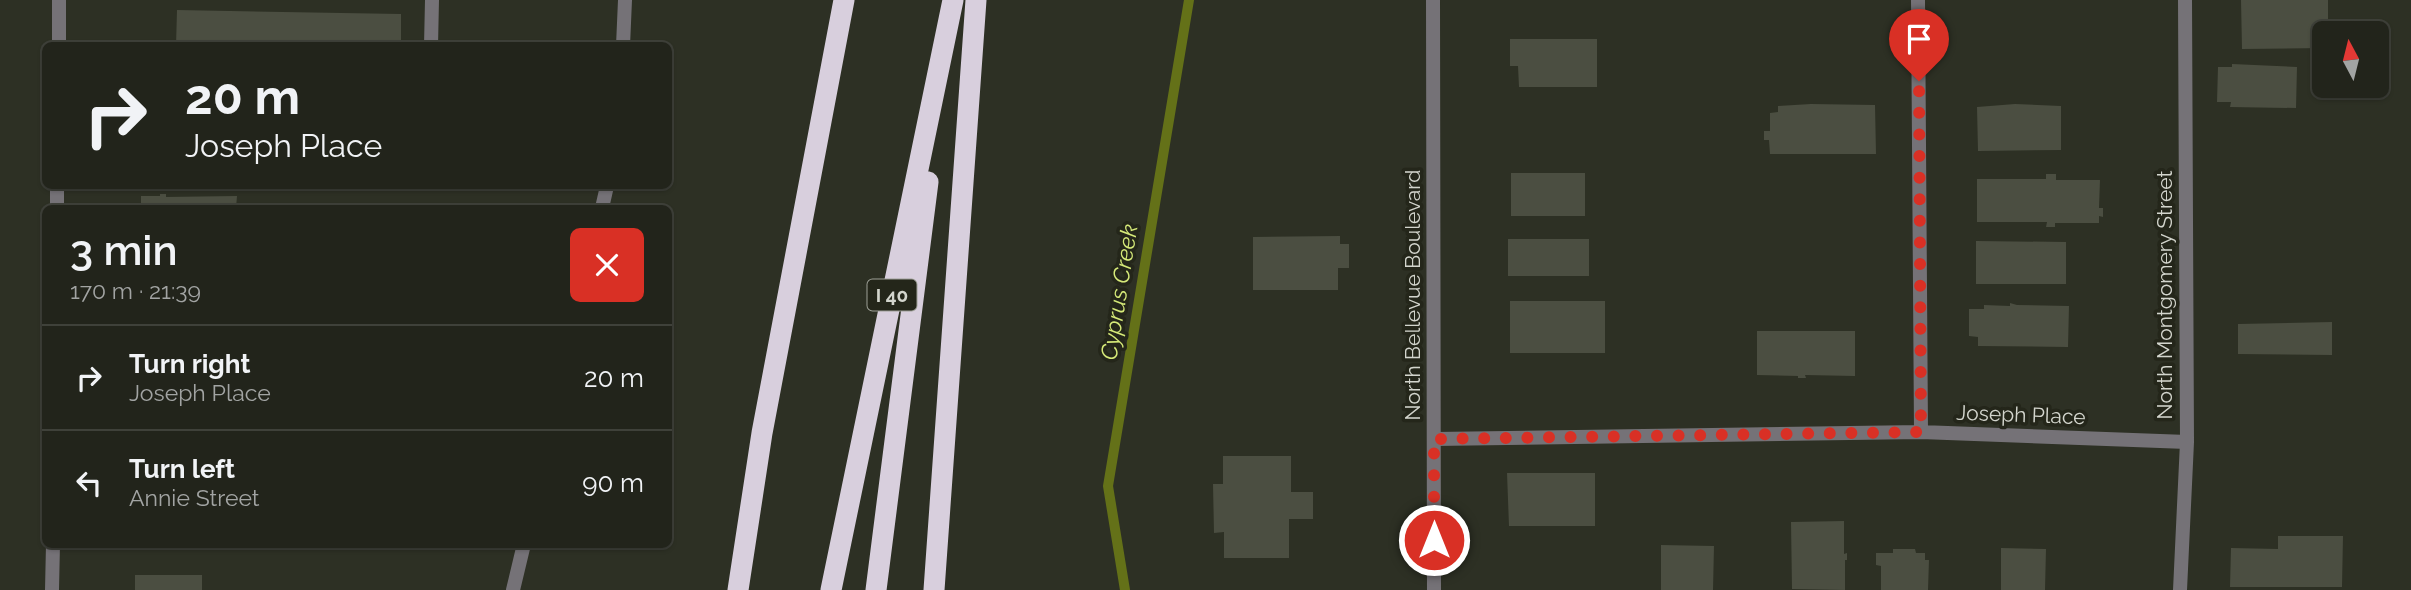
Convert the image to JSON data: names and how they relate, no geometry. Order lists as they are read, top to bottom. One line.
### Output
{"streets":{"highway":["I 40"],"street":["North Bellevue Boulevard","North Montgomery Street","Joseph Place"]},"crossings":[["North Bellevue Boulevard","Joseph Place"],["North Montgomery Street","Joseph Place"]],"water":["Cyprus Creek"],"north":"top","page":{"turn":["20 m","Joseph Place"],"heading":["3 min","170 m · 21:39"],"list":[{"name":"Turn right","note":"Joseph Place","value":"20 m"},{"name":"Turn left","note":"Annie Street","value":"90 m"}]}}
